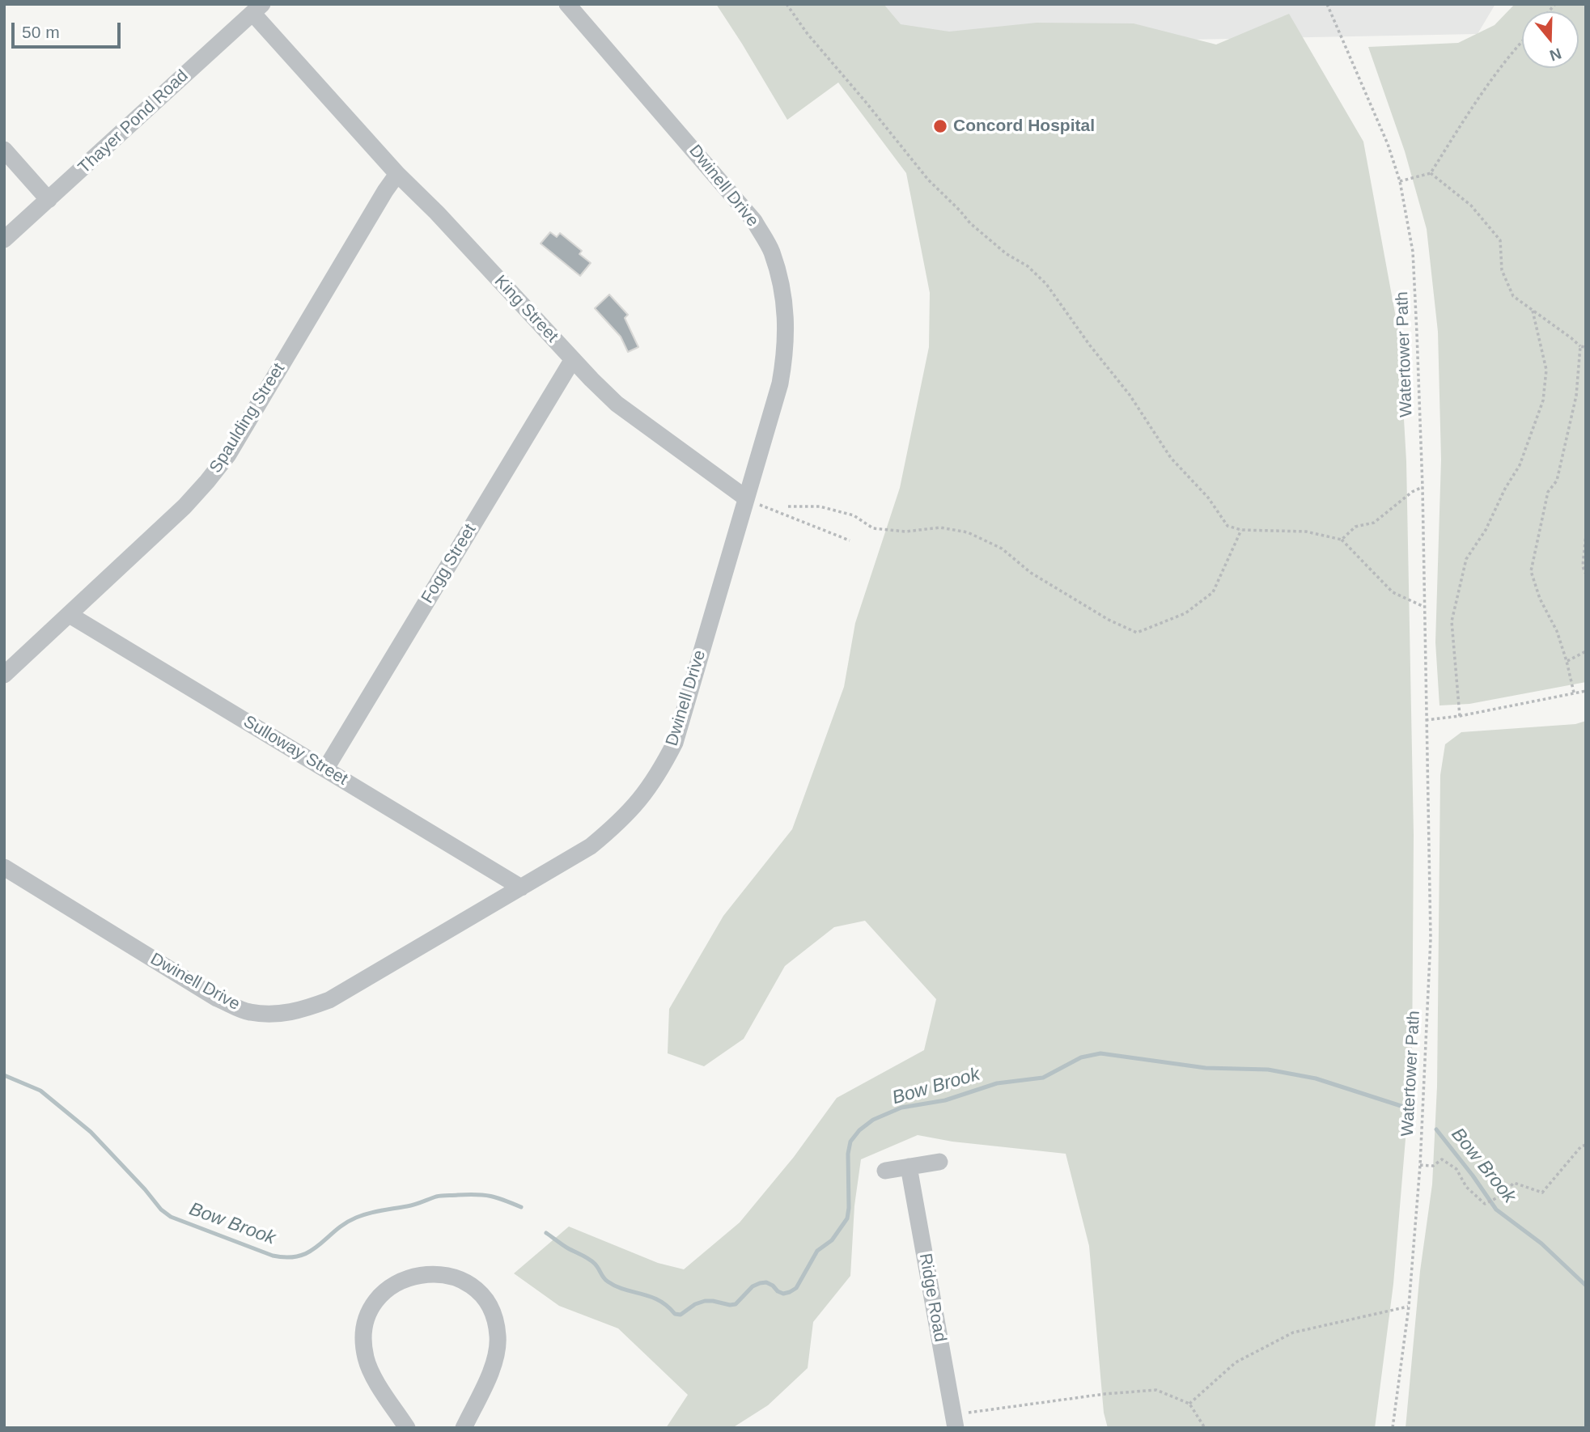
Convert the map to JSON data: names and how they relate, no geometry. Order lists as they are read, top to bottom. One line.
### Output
{"streets":{"street":["Thayer Pond Road","Dwinell Drive","King Street","Spaulding Street","Fogg Street","Sulloway Street","Ridge Road"],"path":["Watertower Path"]},"crossings":[["Thayer Pond Road","King Street"],["Dwinell Drive","King Street"],["Dwinell Drive","Sulloway Street"],["King Street","Spaulding Street"],["King Street","Fogg Street"],["Spaulding Street","Sulloway Street"],["Fogg Street","Sulloway Street"]],"water":["Bow Brook"],"places":["Concord Hospital"],"scale_bar":"50 m","north":"bottom"}
